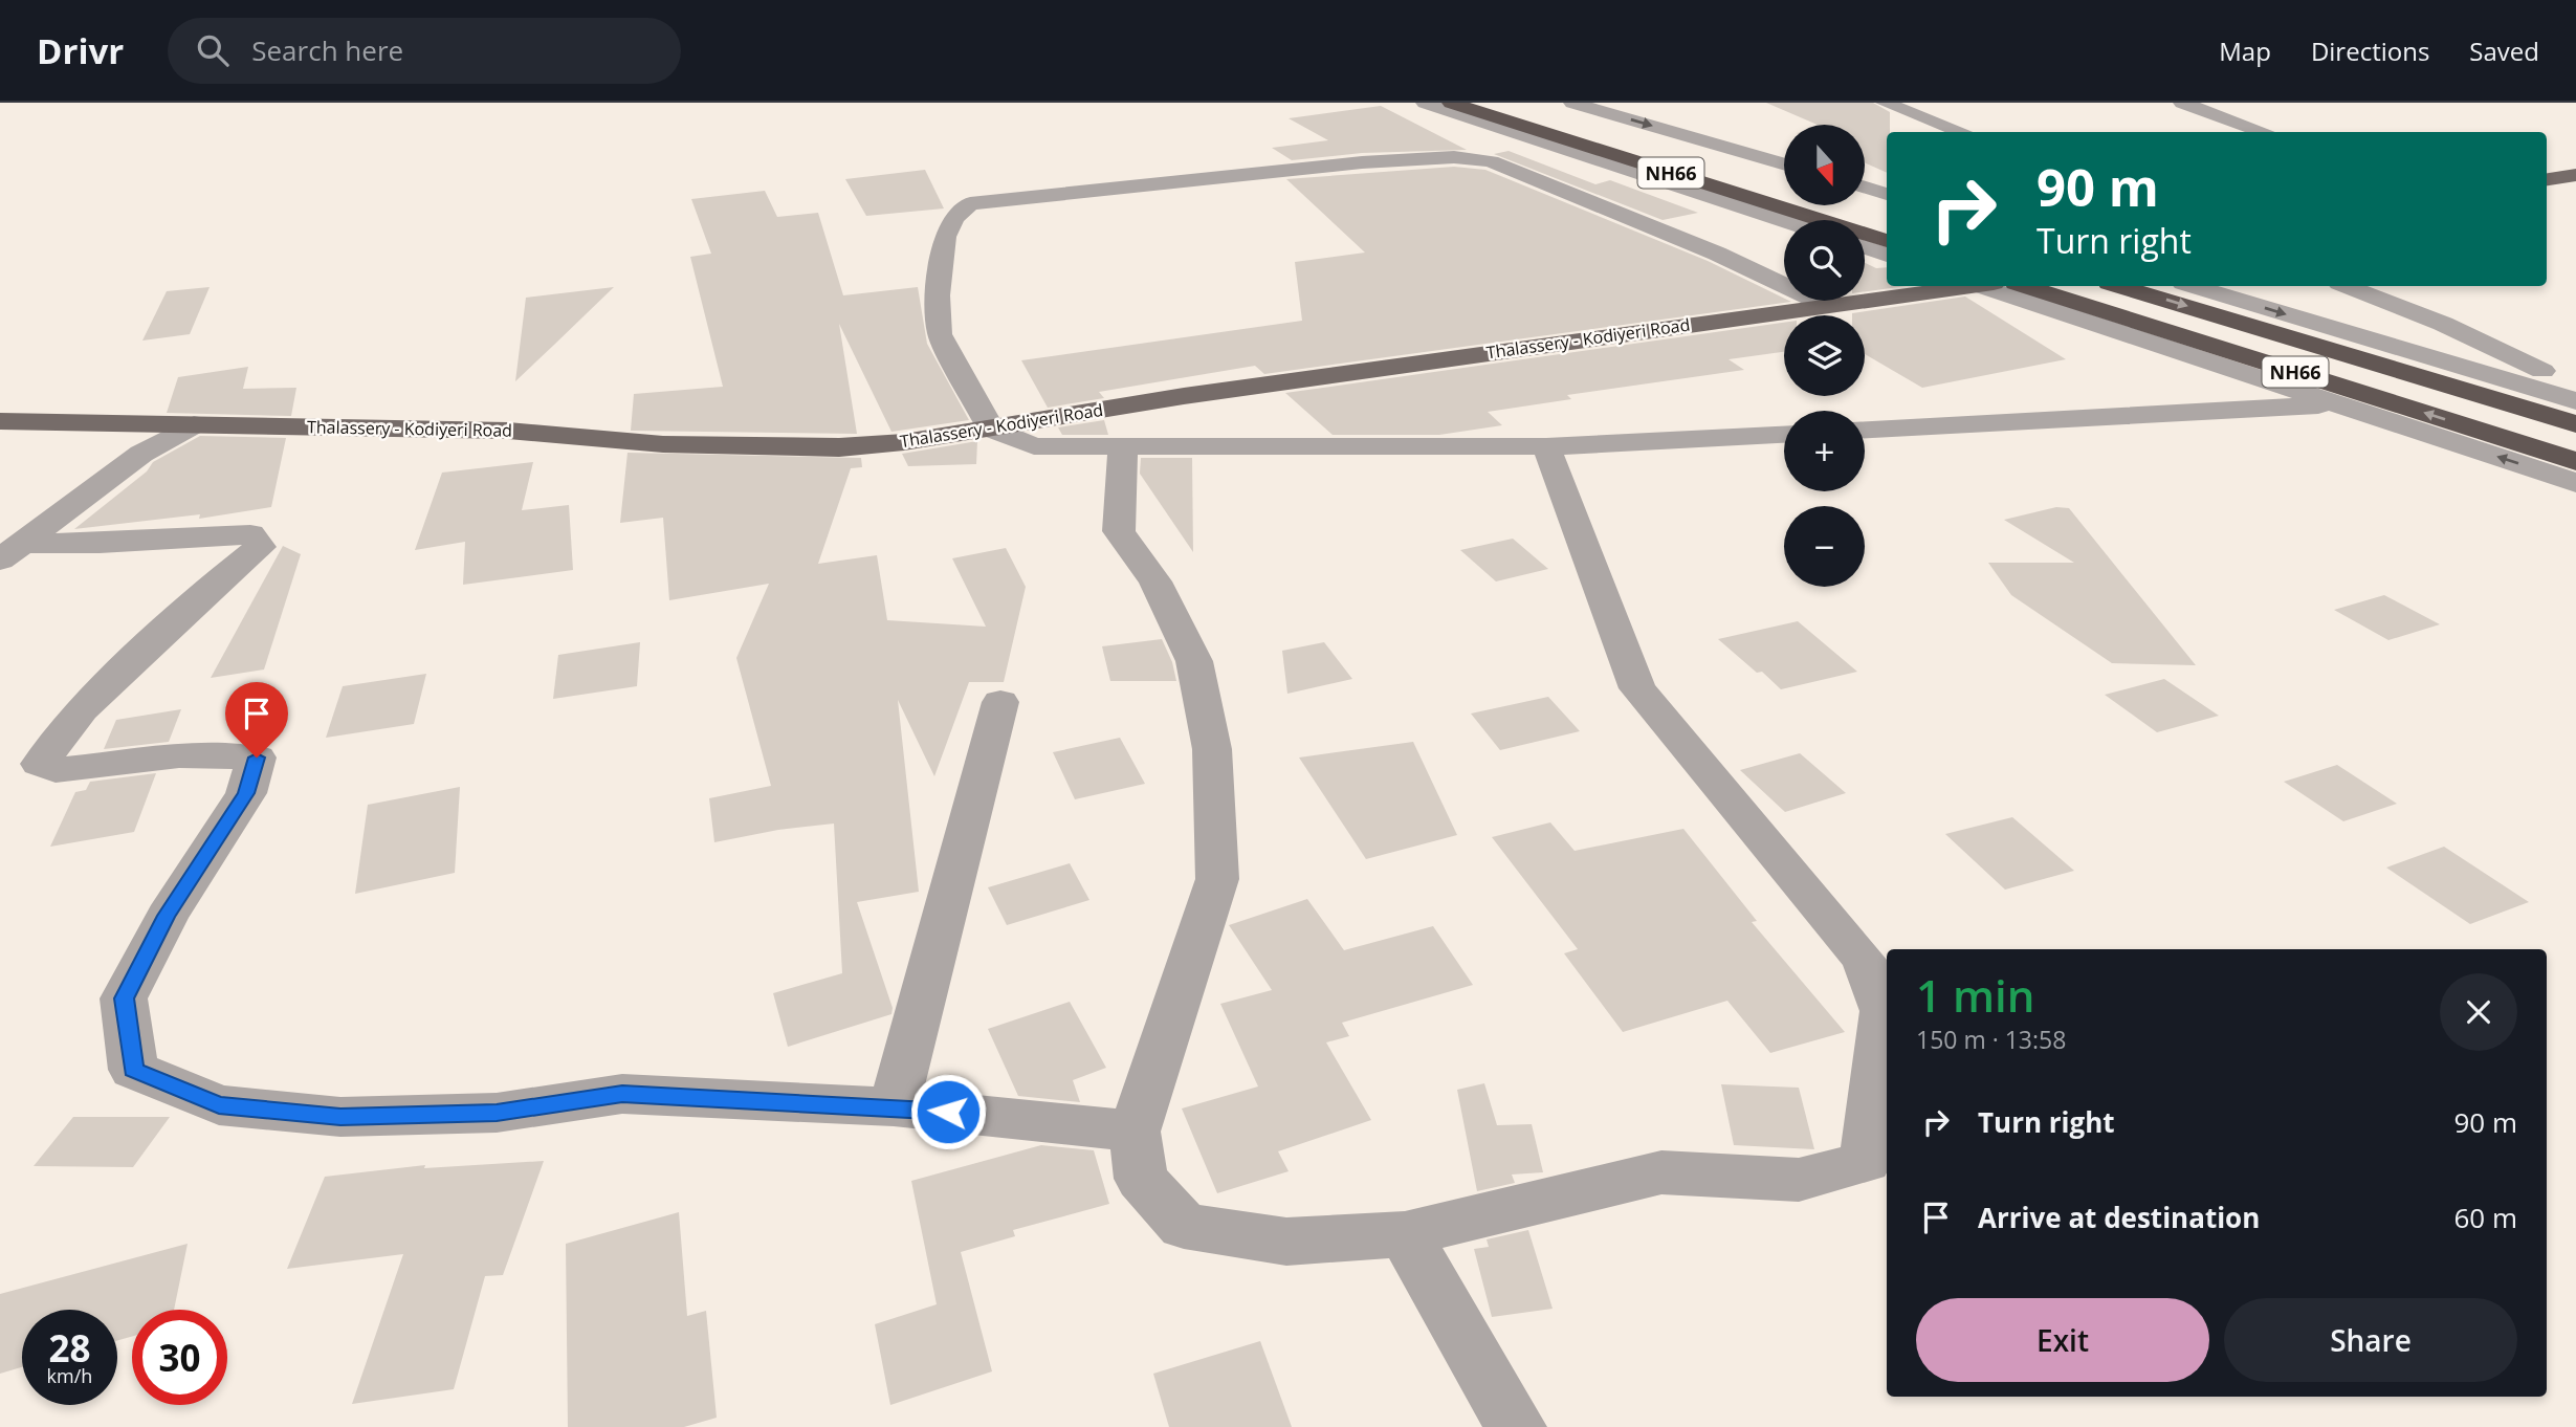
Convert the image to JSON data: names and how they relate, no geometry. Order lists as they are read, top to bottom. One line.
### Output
{"streets":{"highway":["NH66"],"main road":["Thalassery - Kodiyeri Road"]},"north":"bottom","page":{"header":"Drivr","search":"Search here","nav":["Map","Directions","Saved"],"map_buttons":["+","−"],"turn":["90 m","Turn right"],"heading":["1 min","150 m · 13:58"],"list":[{"name":"Turn right","value":"90 m"},{"name":"Arrive at destination","value":"60 m"}],"buttons":["Exit","Share"],"speed":"28 km/h","limit":"30"}}
